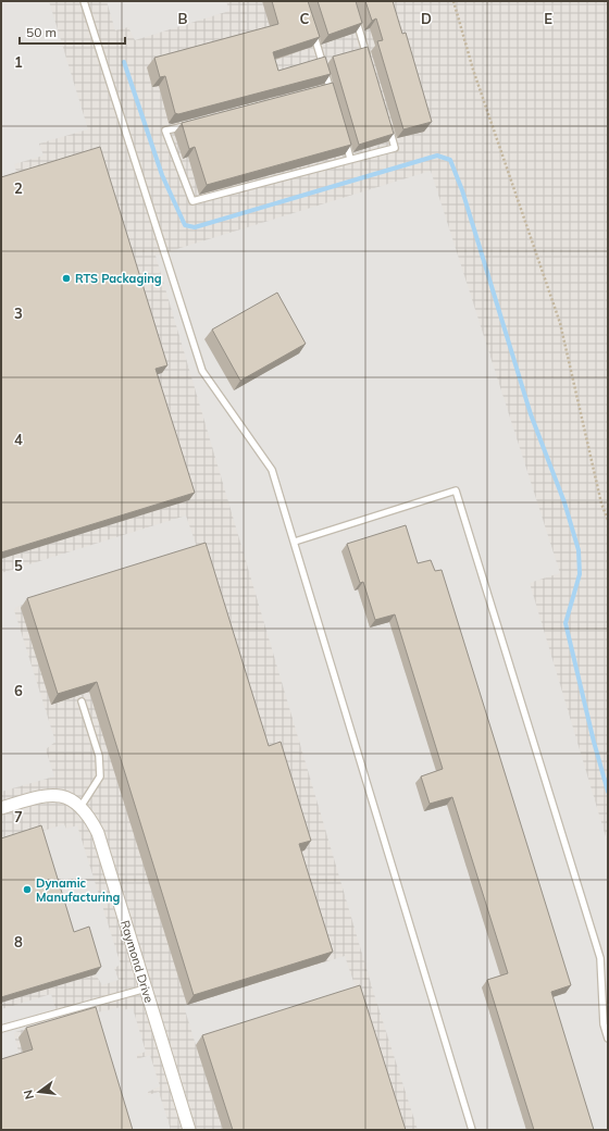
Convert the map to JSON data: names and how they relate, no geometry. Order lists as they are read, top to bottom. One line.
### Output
{"streets":{"street":["Raymond Drive"]},"places":["RTS Packaging","Dynamic Manufacturing"],"scale_bar":"50 m","north":"left","grid":{"columns":["B","C","D","E"],"rows":["1","2","3","4","5","6","7","8"]}}
